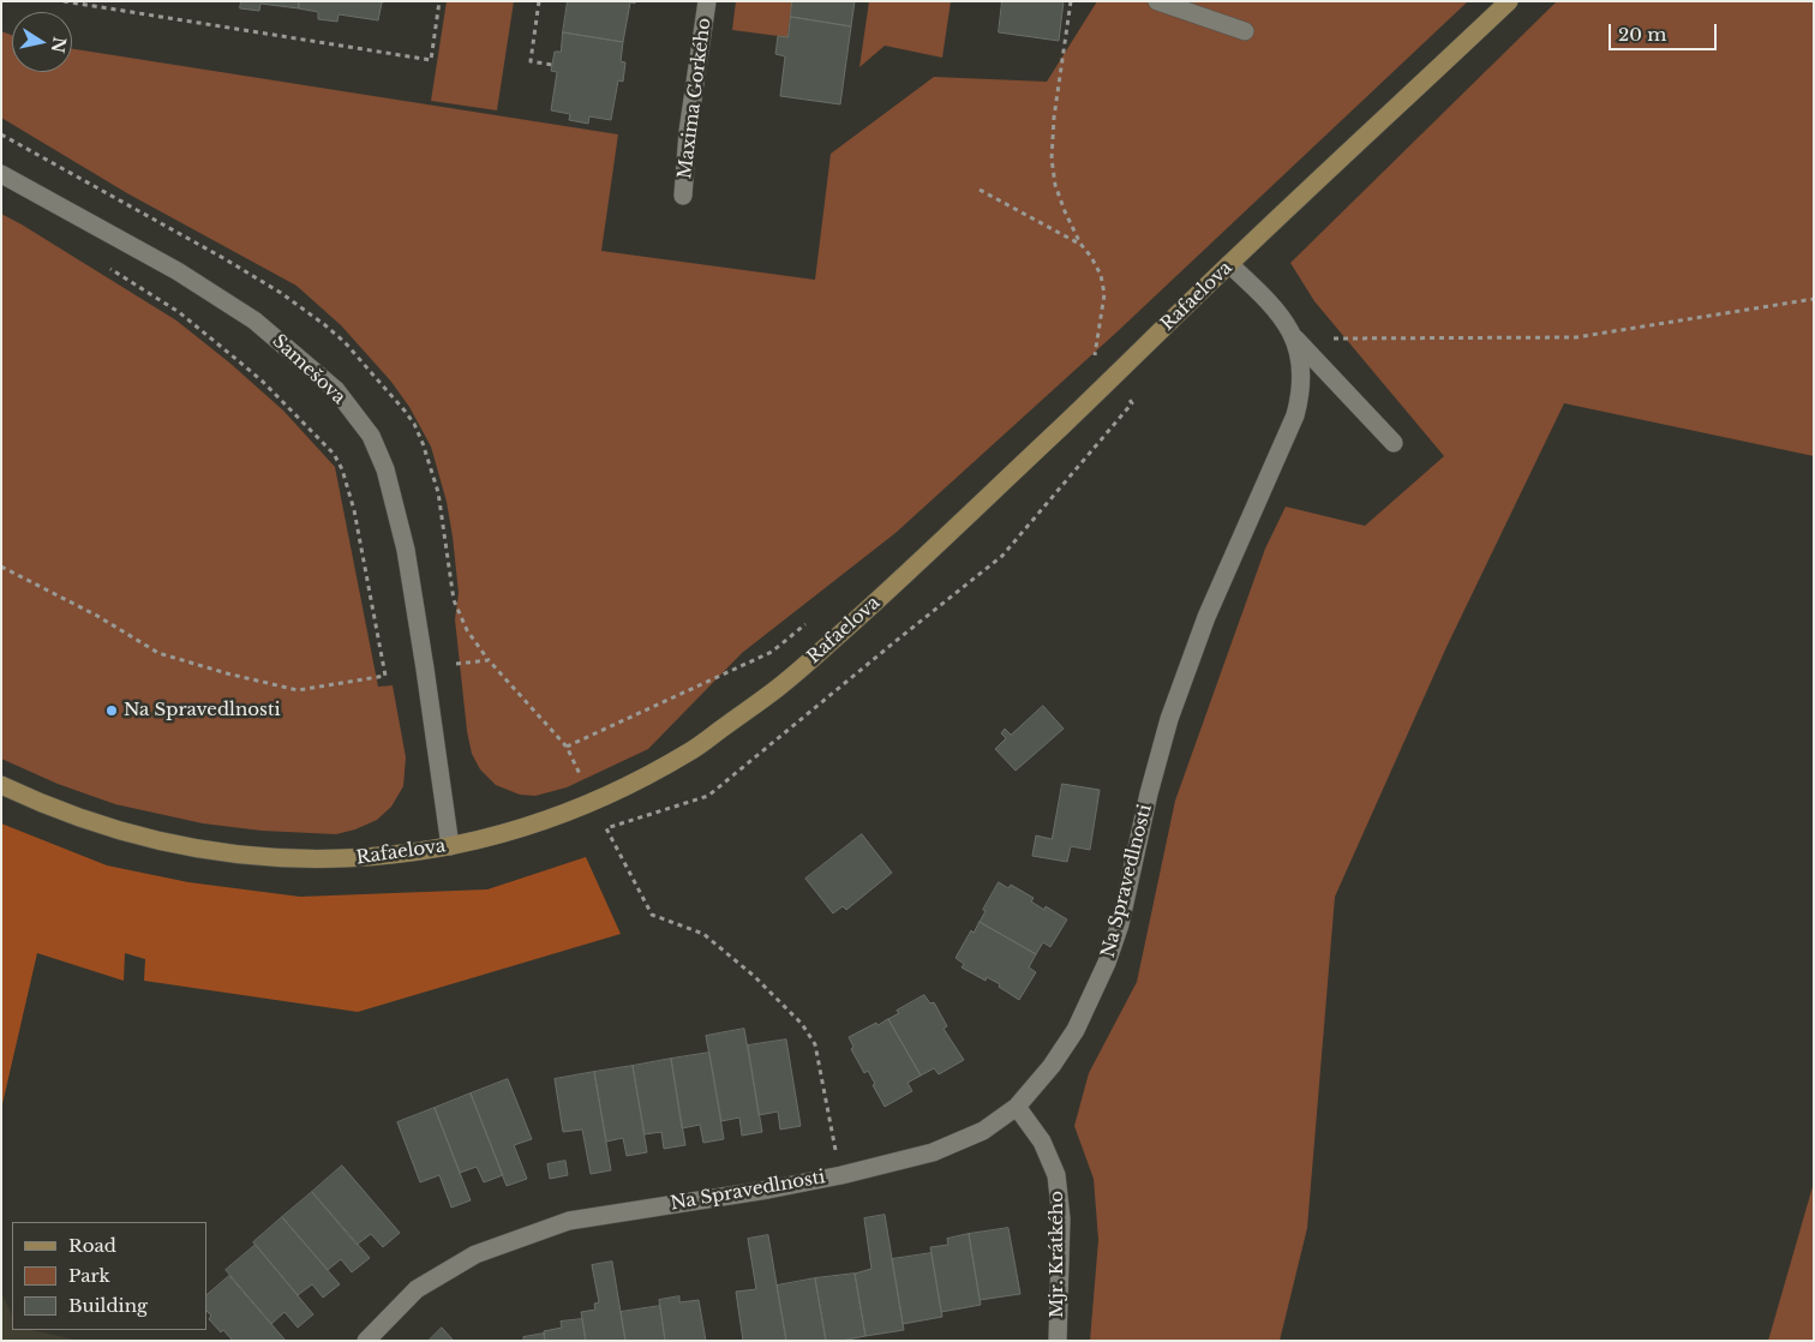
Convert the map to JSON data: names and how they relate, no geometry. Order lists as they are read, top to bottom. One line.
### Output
{"streets":{"main road":["Rafaelova"],"street":["Maxima Gorkého","Samešova","Na Spravedlnosti","Mjr. Krátkého"]},"crossings":[["Rafaelova","Samešova"],["Rafaelova","Na Spravedlnosti"],["Na Spravedlnosti","Mjr. Krátkého"]],"places":["Na Spravedlnosti"],"legend":["Road","Park","Building"],"scale_bar":"20 m","north":"right"}
